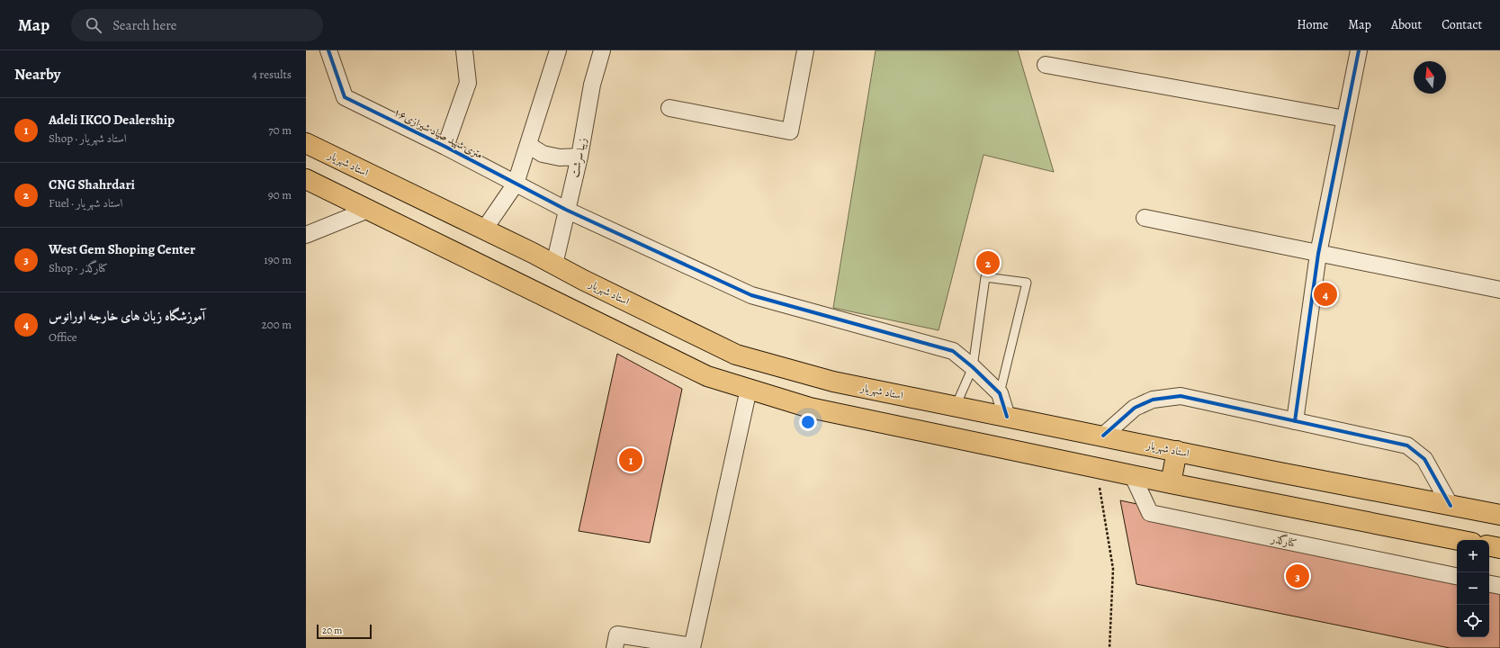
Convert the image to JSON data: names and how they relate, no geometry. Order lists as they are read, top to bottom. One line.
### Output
{"streets":{"main road":["استاد شهریار"],"street":["۱۶متری شهید صیاد شیرازی","زیبا سرشت","کنارگذر"]},"crossings":[["۱۶متری شهید صیاد شیرازی","زیبا سرشت"],["زیبا سرشت","استاد شهریار"]],"scale_bar":"20 m","north":"top","page":{"header":"Map","search":"Search here","nav":["Home","Map","About","Contact"],"heading":["Nearby","4 results"],"list":[{"mark":"1","name":"Adeli IKCO Dealership","note":"Shop · استاد شهریار","value":"70 m"},{"mark":"2","name":"CNG Shahrdari","note":"Fuel · استاد شهریار","value":"90 m"},{"mark":"3","name":"West Gem Shoping Center","note":"Shop · کنارگذر","value":"190 m"},{"mark":"4","name":"آموزشگاه زبان های خارجه اورانوس","note":"Office","value":"200 m"}],"pins":["2","4","1","3"],"map_buttons":["+","−"],"scale":"20 m"}}
